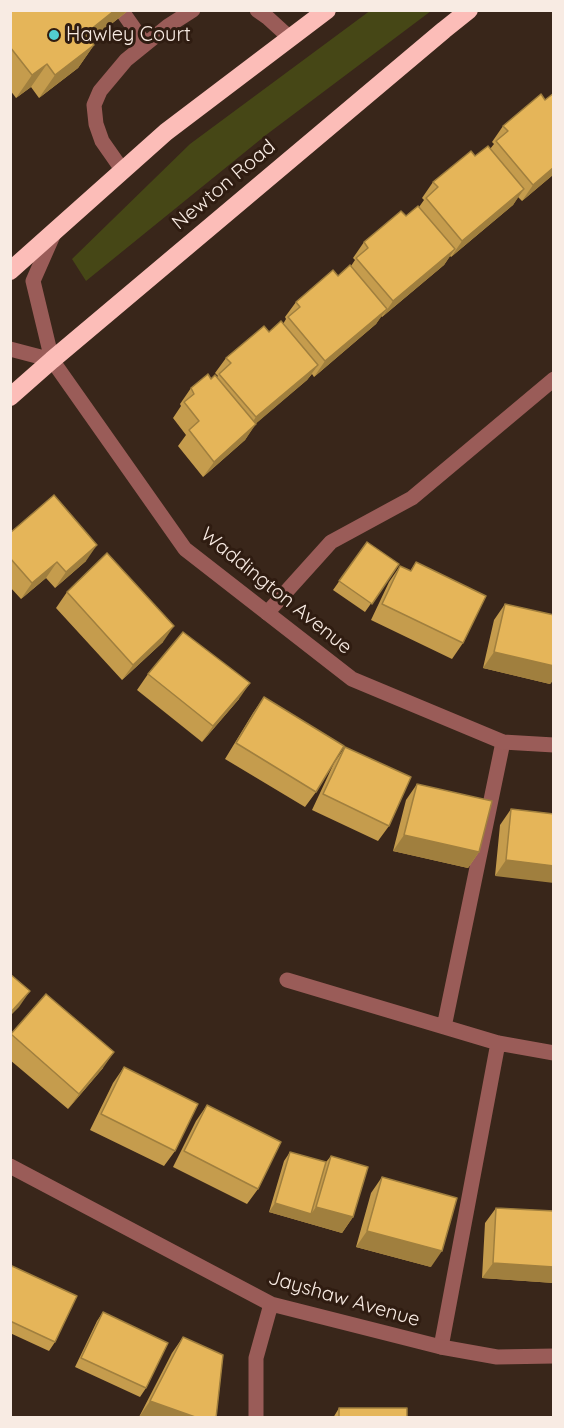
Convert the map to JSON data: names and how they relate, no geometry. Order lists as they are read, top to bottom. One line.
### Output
{"streets":{"highway":["Newton Road"],"street":["Waddington Avenue","Jayshaw Avenue"]},"crossings":[["Newton Road","Waddington Avenue"]],"places":["Hawley Court"]}
